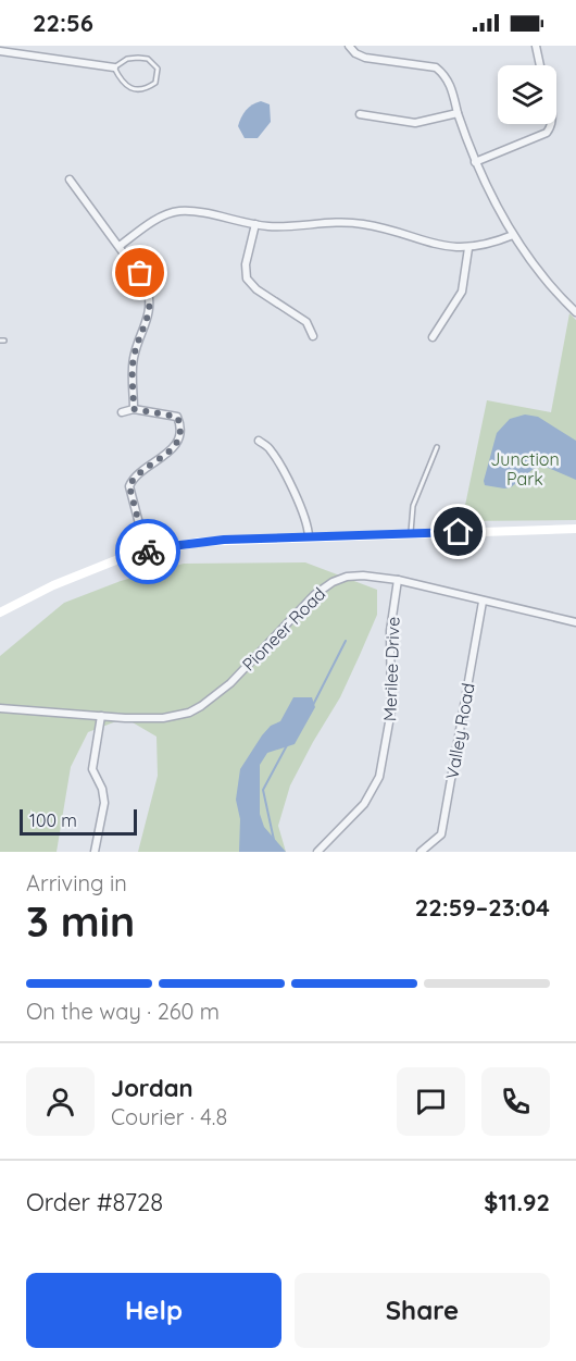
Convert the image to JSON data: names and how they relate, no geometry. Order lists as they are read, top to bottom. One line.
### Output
{"streets":{"street":["Pioneer Road","Merilee Drive","Valley Road"]},"crossings":[["Pioneer Road","Merilee Drive"],["Pioneer Road","Valley Road"]],"parks":["Junction Park"],"scale_bar":"100 m","page":{"status":"22:56","scale":"100 m","heading":["3 min","Arriving in","22:59–23:04"],"panel":["Jordan","Courier · 4.8","Order #8728","$11.92"],"bar":"On the way · 260 m","buttons":["Help","Share"]}}
